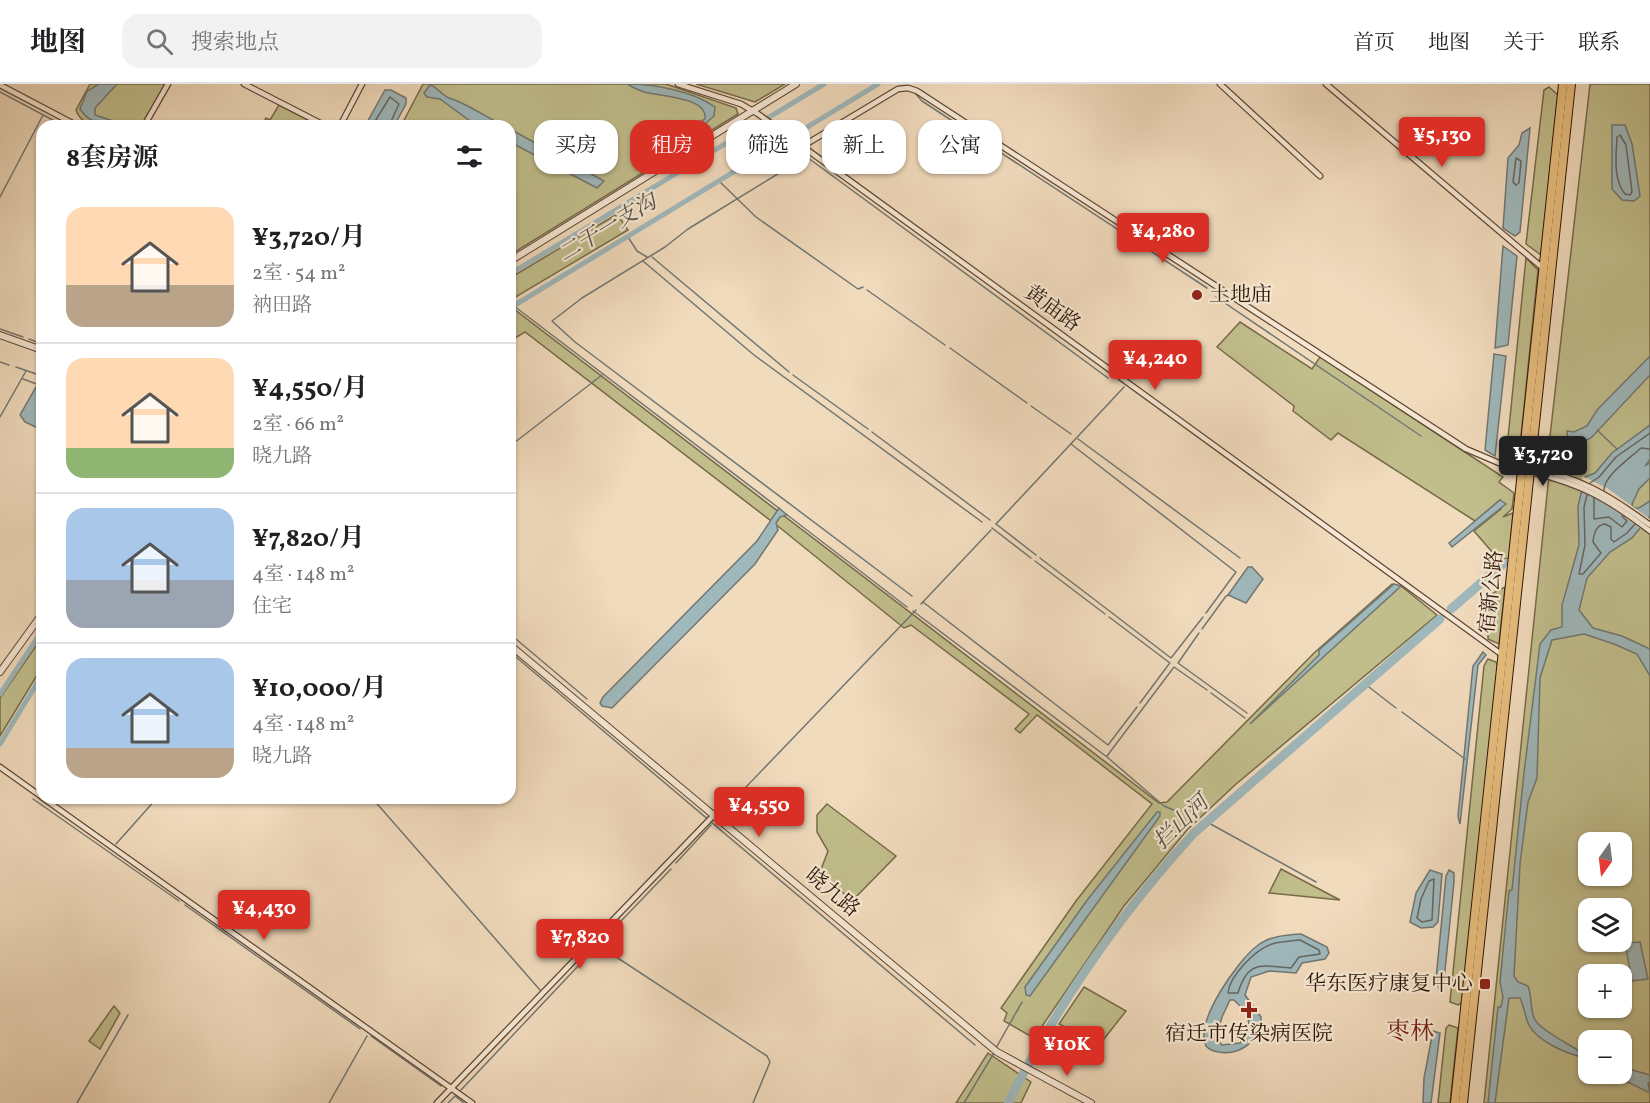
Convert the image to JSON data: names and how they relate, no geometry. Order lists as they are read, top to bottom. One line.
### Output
{"streets":{"highway":["宿新公路"],"street":["黄庙路","晓九路"]},"crossings":[["黄庙路","宿新公路"]],"districts":["枣林"],"water":["二干一支沟","拦山河"],"places":{"other":["土地庙"],"transit":["华东医疗康复中心"],"health":["宿迁市传染病医院"]},"north":"bottom","page":{"header":"地图","search":"搜索地点","nav":["首页","地图","关于","联系"],"price":["¥5,130","¥4,280","¥4,240","¥3,720","¥4,550","¥4,430","¥7,820","¥10K"],"chip":["买房","租房","筛选","新上","公寓"],"heading":"8套房源","list":[{"name":"¥3,720/月","note":"2室 · 54 m² · 衲田路"},{"name":"¥4,550/月","note":"2室 · 66 m² · 晓九路"},{"name":"¥7,820/月","note":"4室 · 148 m² · 住宅"},{"name":"¥10,000/月","note":"4室 · 148 m² · 晓九路"}],"map_buttons":["+","−"]}}
